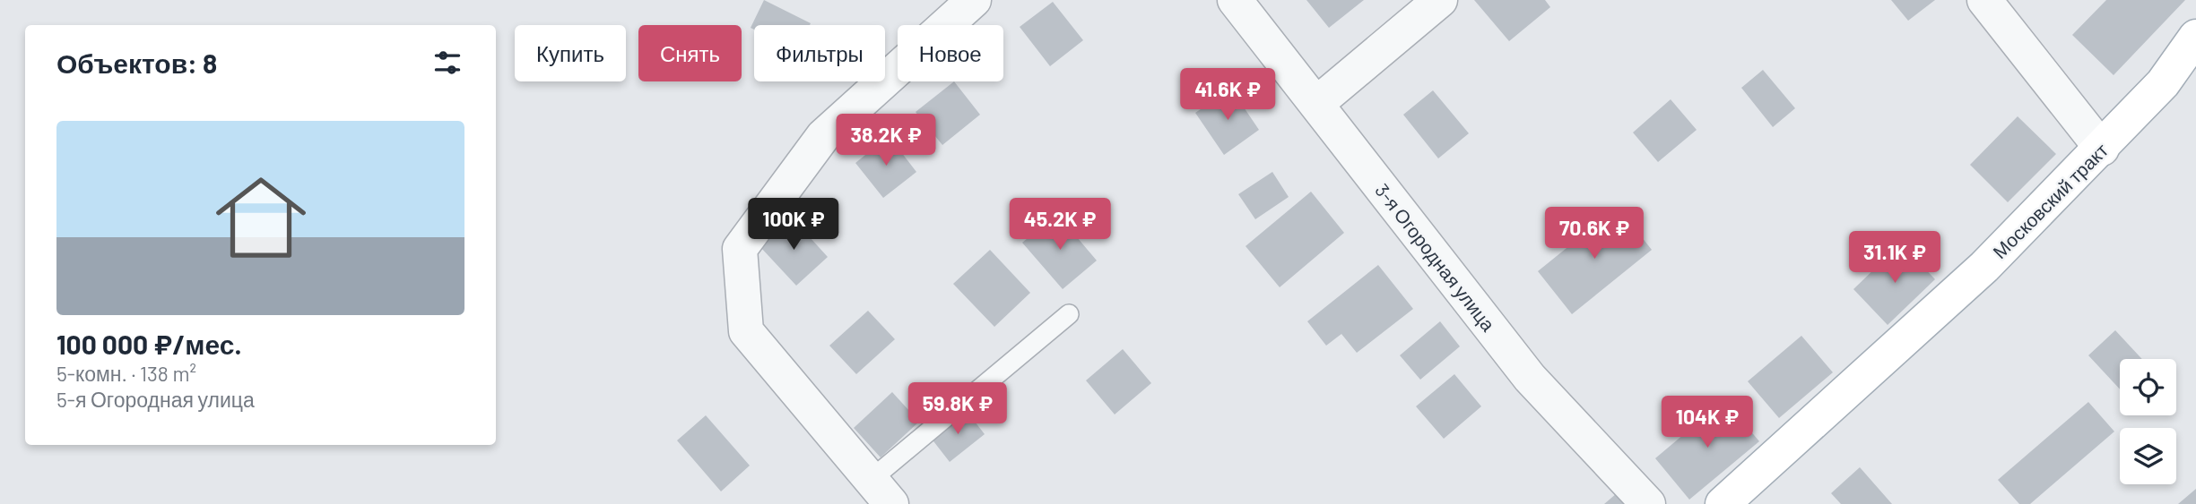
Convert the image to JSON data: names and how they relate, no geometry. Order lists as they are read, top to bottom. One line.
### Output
{"streets":{"main road":["Московский тракт"],"street":["3-я Огородная улица"]},"page":{"chip":["Купить","Снять","Фильтры","Новое"],"heading":"Объектов: 8","price":["41.6K ₽","38.2K ₽","100K ₽","45.2K ₽","70.6K ₽","31.1K ₽","59.8K ₽","104K ₽"],"list":[{"name":"100 000 ₽/мес.","note":"5-комн. · 138 m² · 5-я Огородная улица"}]}}
